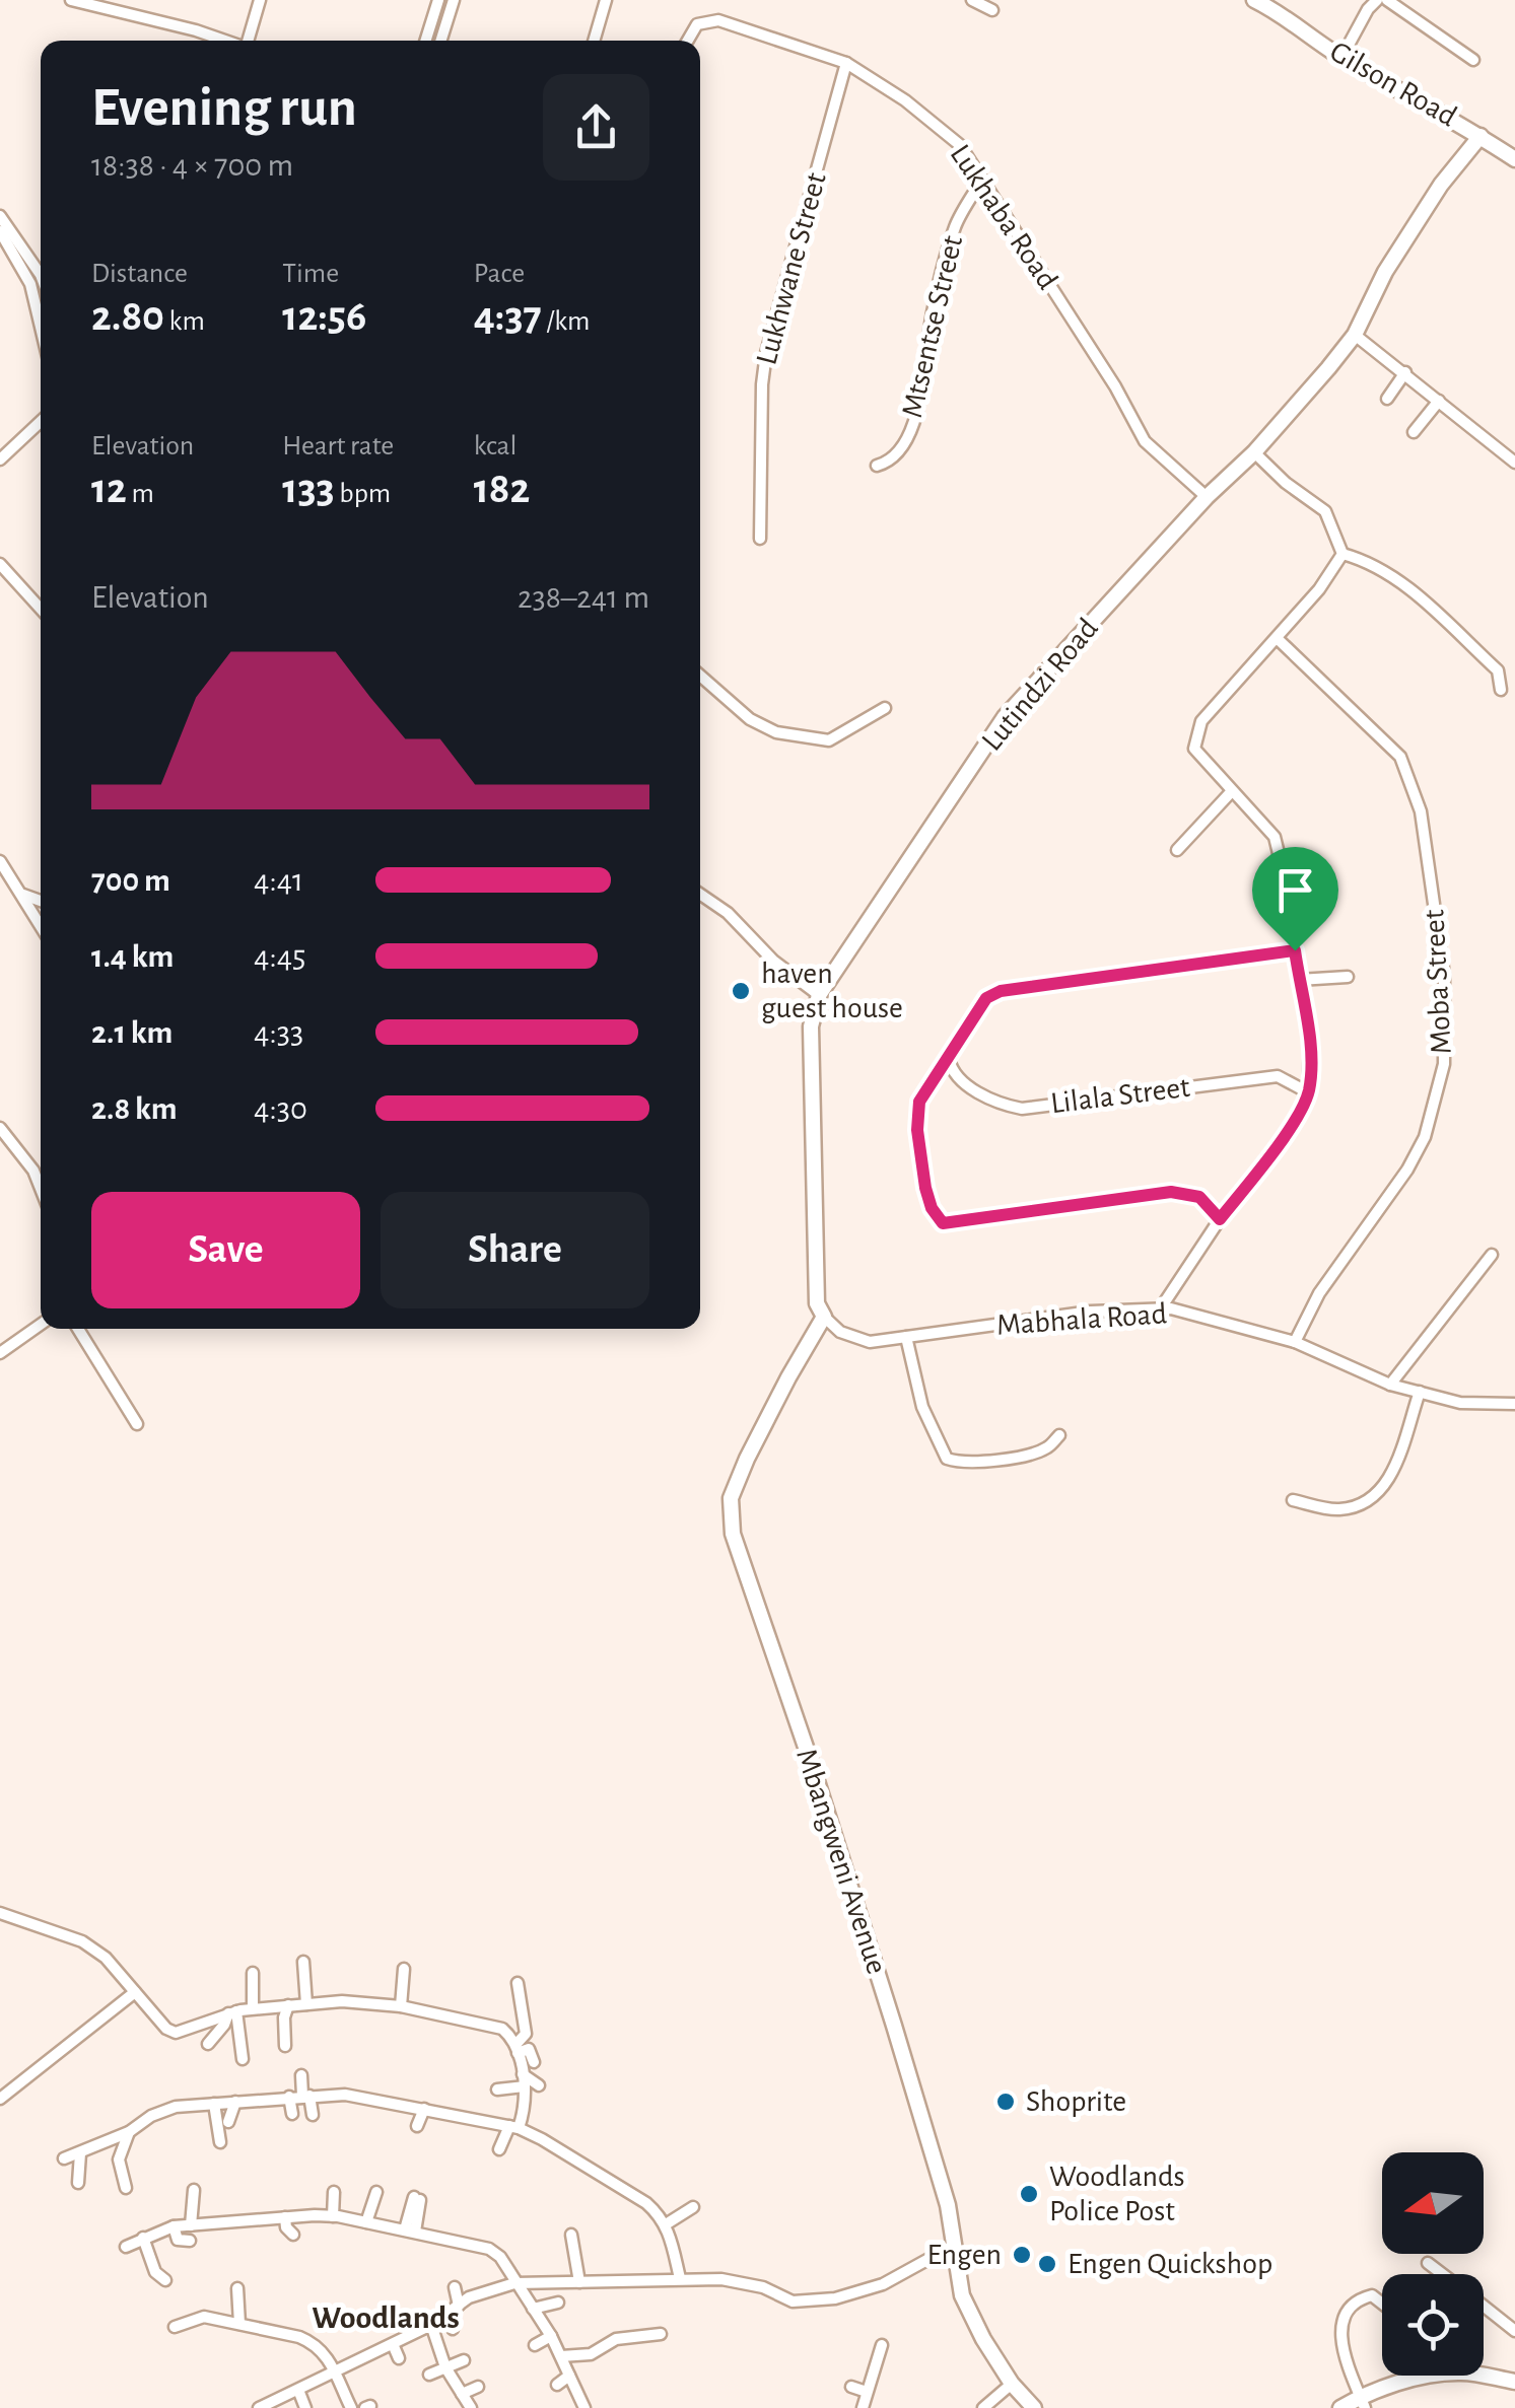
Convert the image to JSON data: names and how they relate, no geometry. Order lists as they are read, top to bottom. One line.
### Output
{"streets":{"street":["Gilson Road","Lukhaba Road","Lukhwane Street","Mtsentse Street","Lutindzi Road","Moba Street","Lilala Street","Mabhala Road","Mbangweni Avenue"]},"crossings":[["Gilson Road","Lutindzi Road"],["Lukhaba Road","Lukhwane Street"],["Lukhaba Road","Mtsentse Street"],["Lukhaba Road","Lutindzi Road"],["Lutindzi Road","Mabhala Road"],["Lutindzi Road","Mbangweni Avenue"],["Moba Street","Mabhala Road"],["Mabhala Road","Mbangweni Avenue"]],"districts":["Woodlands"],"places":["haven guest house","Shoprite","Woodlands Police Post","Engen","Engen Quickshop"],"north":"left","page":{"heading":["Evening run","18:38 · 4 × 700 m"],"stats":[["Distance","2.80 km"],["Time","12:56"],["Pace","4:37 /km"],["Elevation","12 m"],["Heart rate","133 bpm"],["kcal","182"]],"chart":["Elevation","238–241 m"],"list":[{"name":"700 m","note":"4:41"},{"name":"1.4 km","note":"4:45"},{"name":"2.1 km","note":"4:33"},{"name":"2.8 km","note":"4:30"}],"buttons":["Save","Share"]}}
